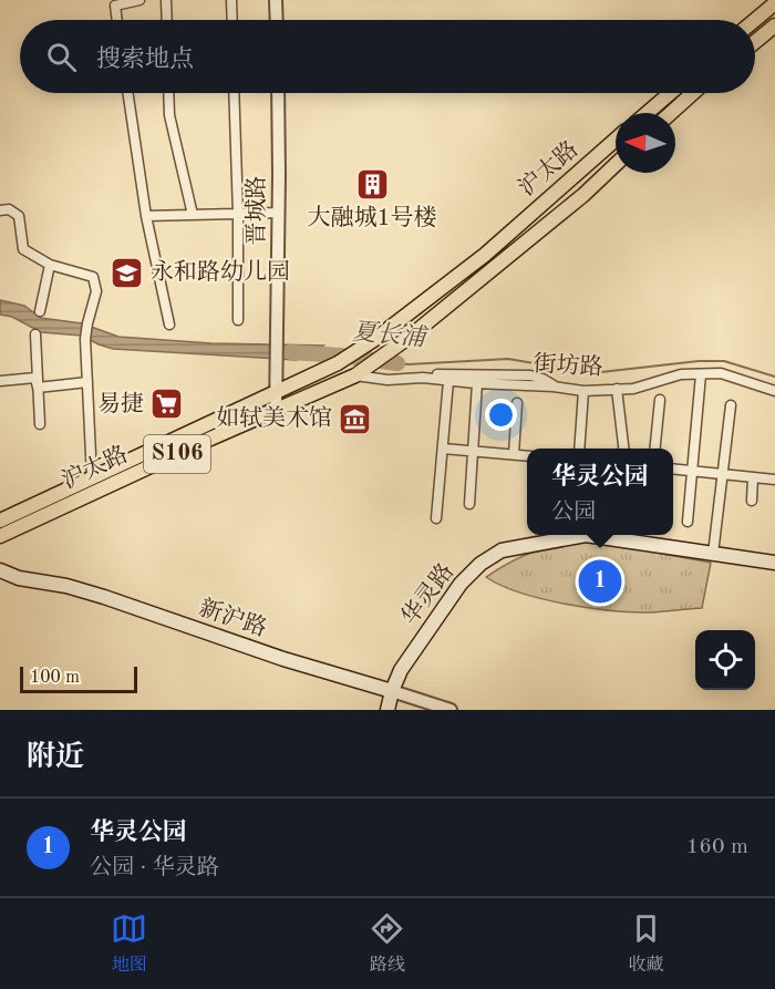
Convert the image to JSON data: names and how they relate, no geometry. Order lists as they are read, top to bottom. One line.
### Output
{"streets":{"main road":["沪太路","S106","华灵路","新沪路"],"street":["晋城路","街坊路"]},"crossings":[["沪太路","晋城路"],["沪太路","街坊路"],["华灵路","新沪路"]],"water":["夏长浦"],"places":{"building":["大融城1号楼"],"school or university":["永和路幼儿园"],"supermarket":["易捷"],"museum":["如轼美术馆"]},"scale_bar":"100 m","north":"left","page":{"search":"搜索地点","popup":["华灵公园","公园"],"pins":"1","scale":"100 m","heading":"附近","list":[{"mark":"1","name":"华灵公园","note":"公园 · 华灵路","value":"160 m"}],"nav":["地图","路线","收藏"]}}
